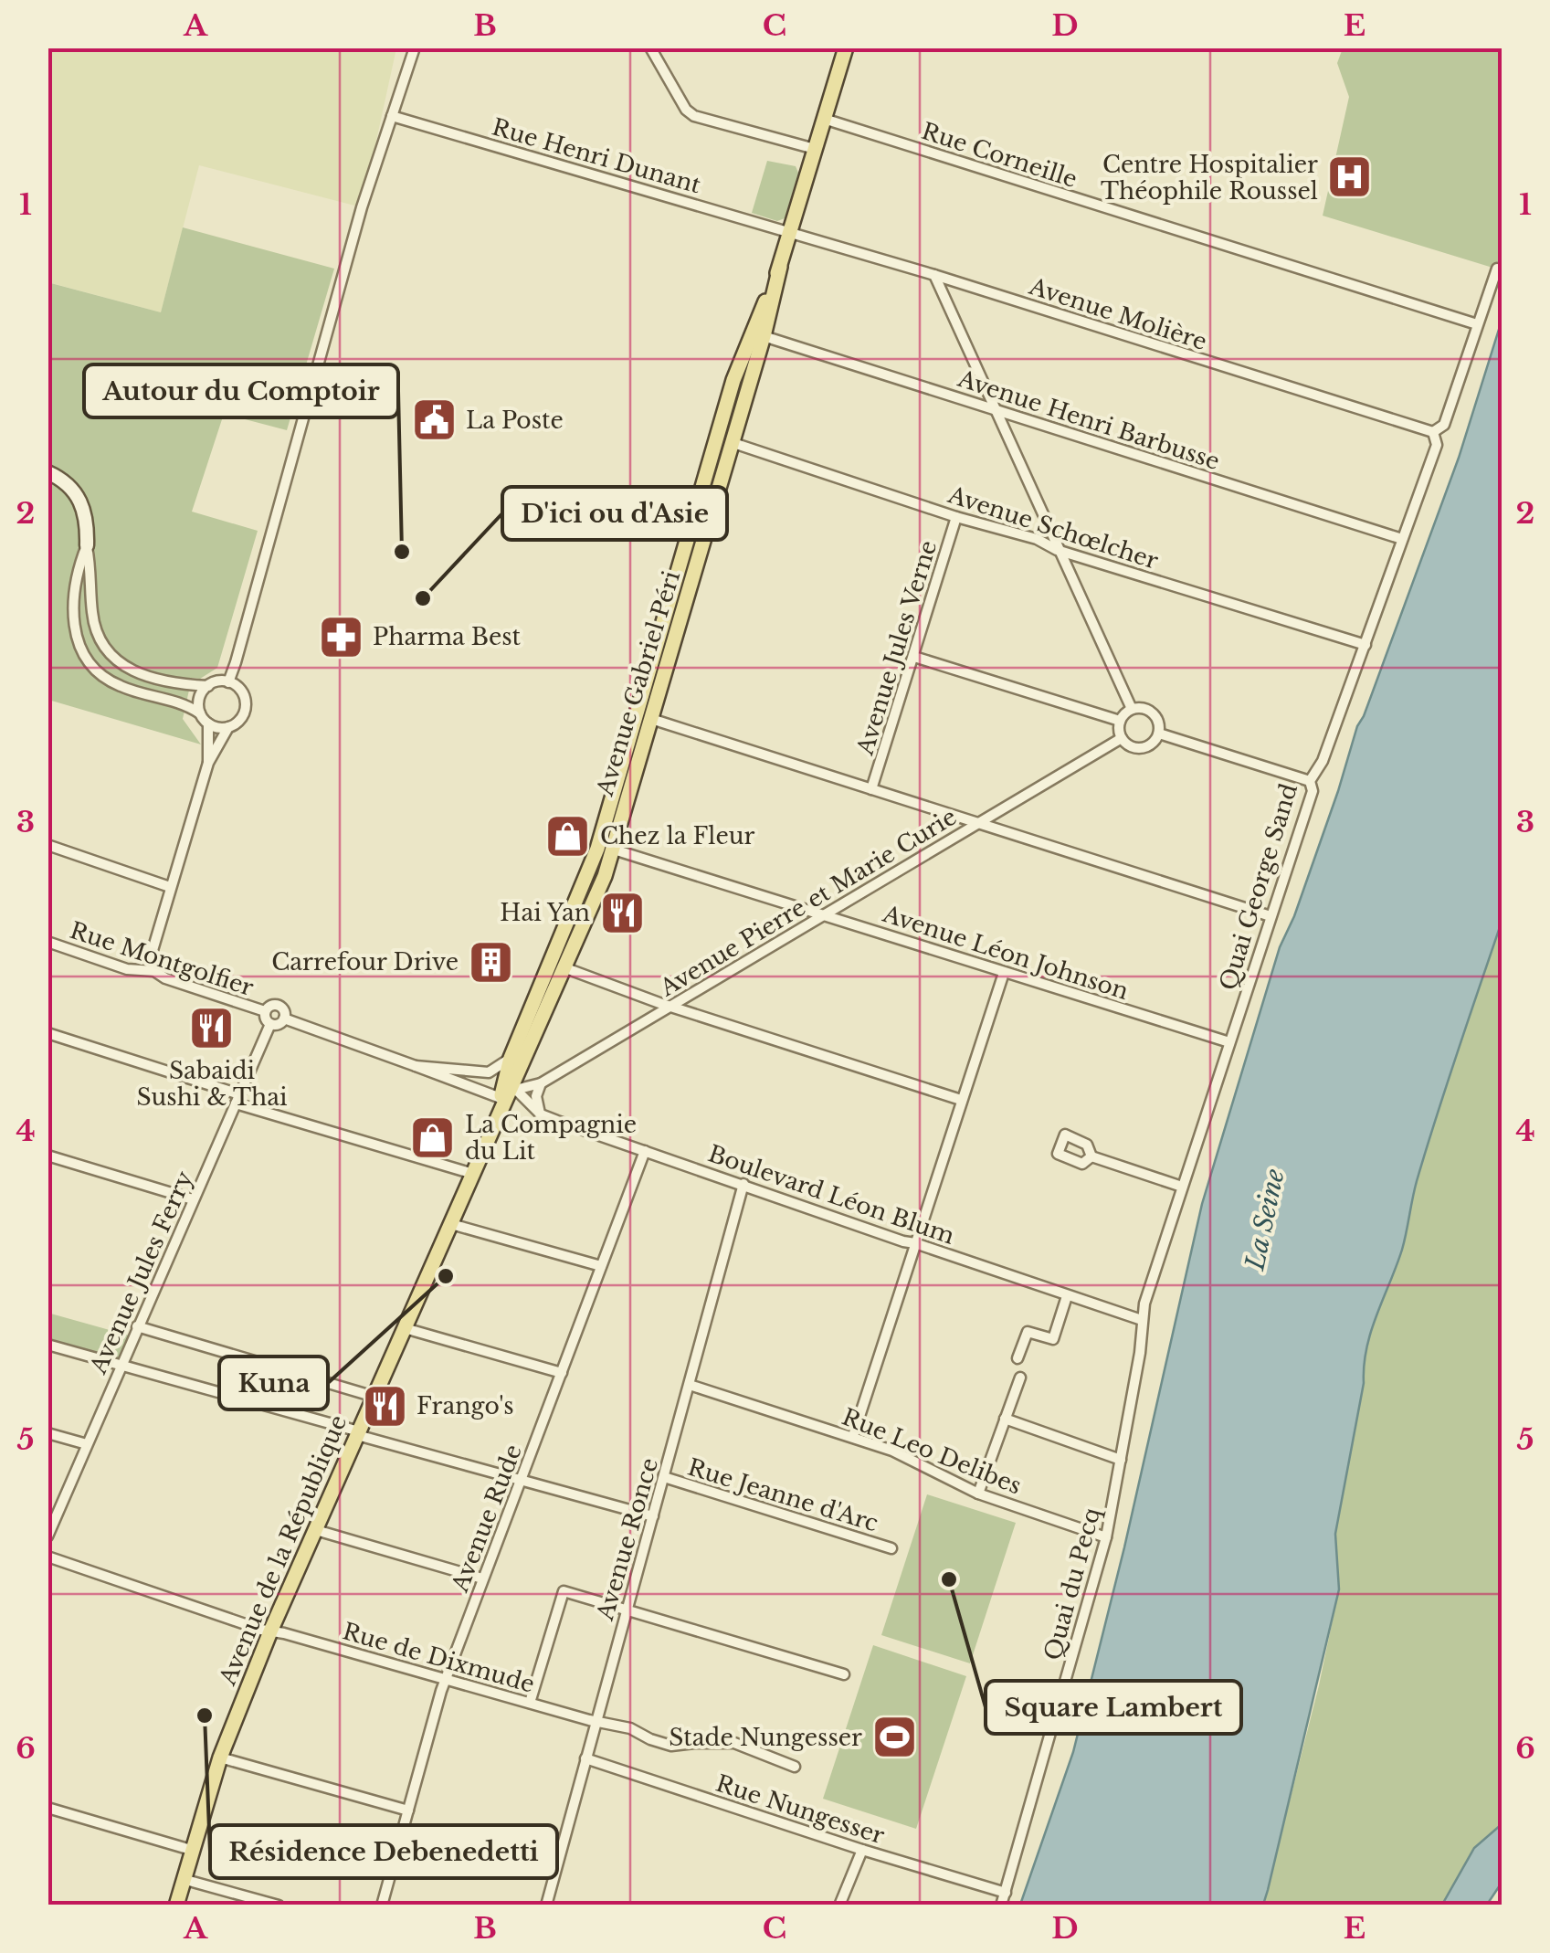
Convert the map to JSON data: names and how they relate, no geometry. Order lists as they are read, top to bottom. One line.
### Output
{"streets":{"main road":["Avenue Gabriel Péri","Avenue de la République"],"street":["Rue Corneille","Rue Henri Dunant","Avenue Molière","Avenue Henri Barbusse","Avenue Schœlcher","Avenue Jules Verne","Quai George Sand","Avenue Pierre et Marie Curie","Avenue Léon Johnson","Rue Montgolfier","Boulevard Léon Blum","Avenue Jules Ferry","Rue Leo Delibes","Rue Jeanne d'Arc","Avenue Rude","Avenue Ronce","Quai du Pecq","Rue de Dixmude","Rue Nungesser"]},"crossings":[["Rue Corneille","Avenue Gabriel Péri"],["Rue Corneille","Quai George Sand"],["Rue Henri Dunant","Avenue Molière"],["Rue Henri Dunant","Avenue Gabriel Péri"],["Avenue Molière","Avenue Gabriel Péri"],["Avenue Molière","Quai George Sand"],["Avenue Henri Barbusse","Avenue Gabriel Péri"],["Avenue Henri Barbusse","Quai George Sand"],["Avenue Schœlcher","Avenue Jules Verne"],["Avenue Schœlcher","Avenue Gabriel Péri"],["Avenue Schœlcher","Quai George Sand"],["Avenue Gabriel Péri","Avenue Pierre et Marie Curie"],["Avenue Gabriel Péri","Avenue Léon Johnson"],["Avenue Gabriel Péri","Rue Montgolfier"],["Avenue Gabriel Péri","Boulevard Léon Blum"],["Avenue Gabriel Péri","Avenue de la République"],["Quai George Sand","Avenue Léon Johnson"],["Quai George Sand","Boulevard Léon Blum"],["Quai George Sand","Quai du Pecq"],["Avenue Pierre et Marie Curie","Avenue Léon Johnson"],["Avenue Pierre et Marie Curie","Rue Montgolfier"],["Avenue Pierre et Marie Curie","Boulevard Léon Blum"],["Avenue Pierre et Marie Curie","Avenue de la République"],["Rue Montgolfier","Boulevard Léon Blum"],["Rue Montgolfier","Avenue Jules Ferry"],["Rue Montgolfier","Avenue de la République"],["Boulevard Léon Blum","Avenue Rude"],["Boulevard Léon Blum","Avenue Ronce"],["Boulevard Léon Blum","Avenue de la République"],["Boulevard Léon Blum","Quai du Pecq"],["Rue Leo Delibes","Avenue Ronce"],["Rue Leo Delibes","Quai du Pecq"],["Rue Jeanne d'Arc","Avenue Ronce"],["Avenue Rude","Rue de Dixmude"],["Avenue Ronce","Rue de Dixmude"],["Avenue Ronce","Rue Nungesser"],["Avenue de la République","Rue de Dixmude"],["Quai du Pecq","Rue Nungesser"]],"water":["La Seine"],"places":{"hospital":["Centre Hospitalier Théophile Roussel"],"public building":["La Poste"],"other":["Autour du Comptoir","D'ici ou d'Asie","Kuna","Square Lambert","Résidence Debenedetti"],"pharmacy":["Pharma Best"],"shop":["Chez la Fleur","La Compagnie du Lit"],"restaurant":["Hai Yan","Sabaidi Sushi & Thai","Frango's"],"building":["Carrefour Drive"],"sports":["Stade Nungesser"]},"grid":{"columns":["A","B","C","D","E"],"rows":["1","2","3","4","5","6"]}}
